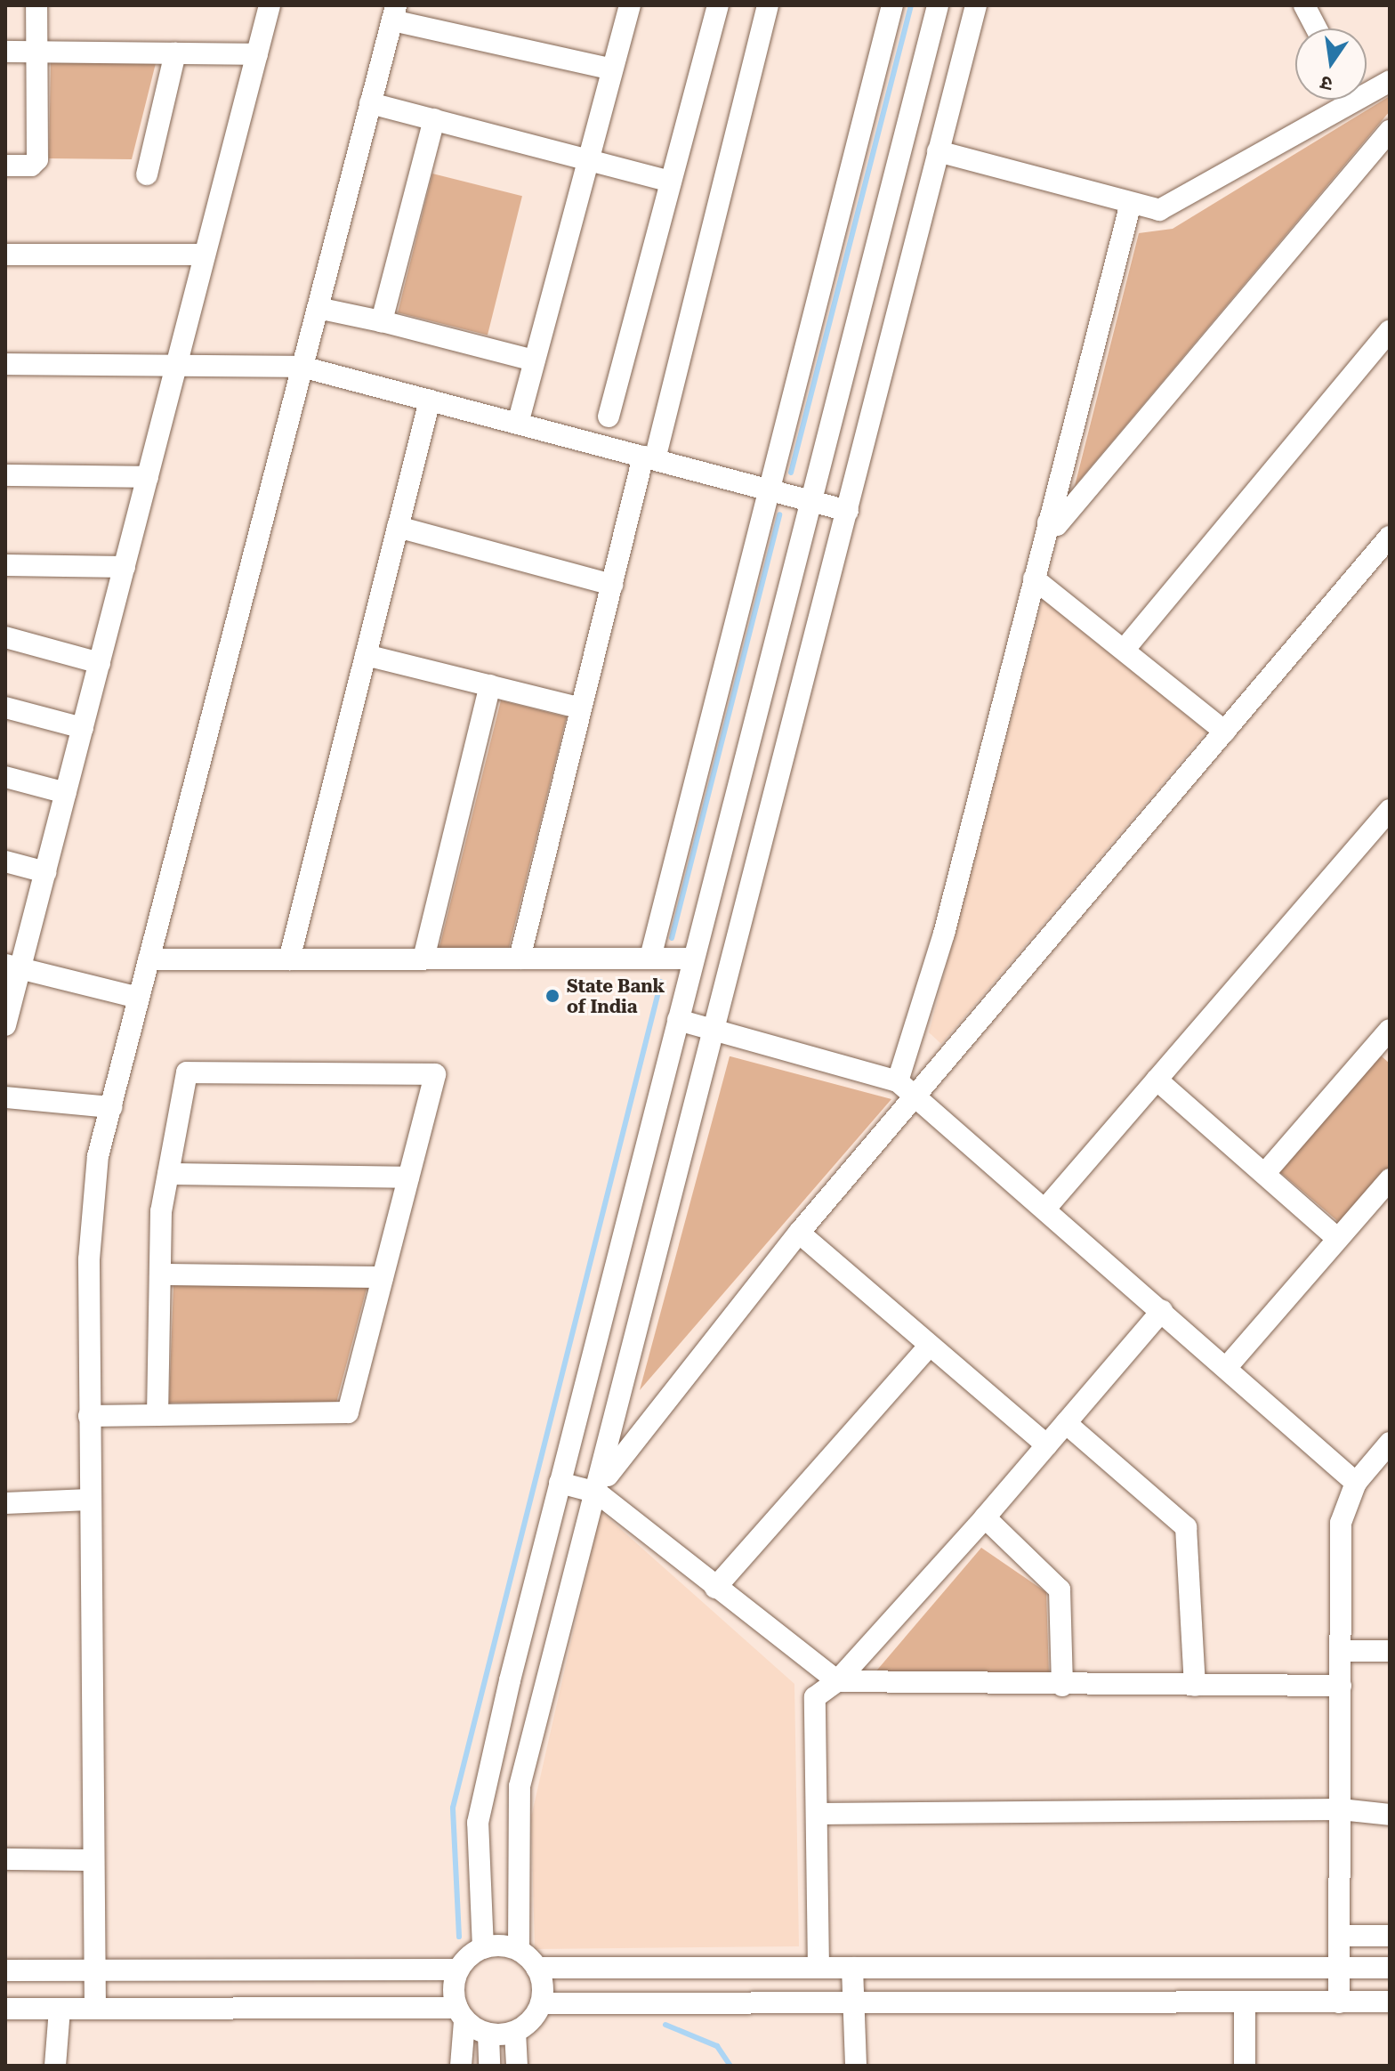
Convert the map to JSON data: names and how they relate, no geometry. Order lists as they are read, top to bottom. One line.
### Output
{"places":["State Bank of India"],"north":"bottom"}
